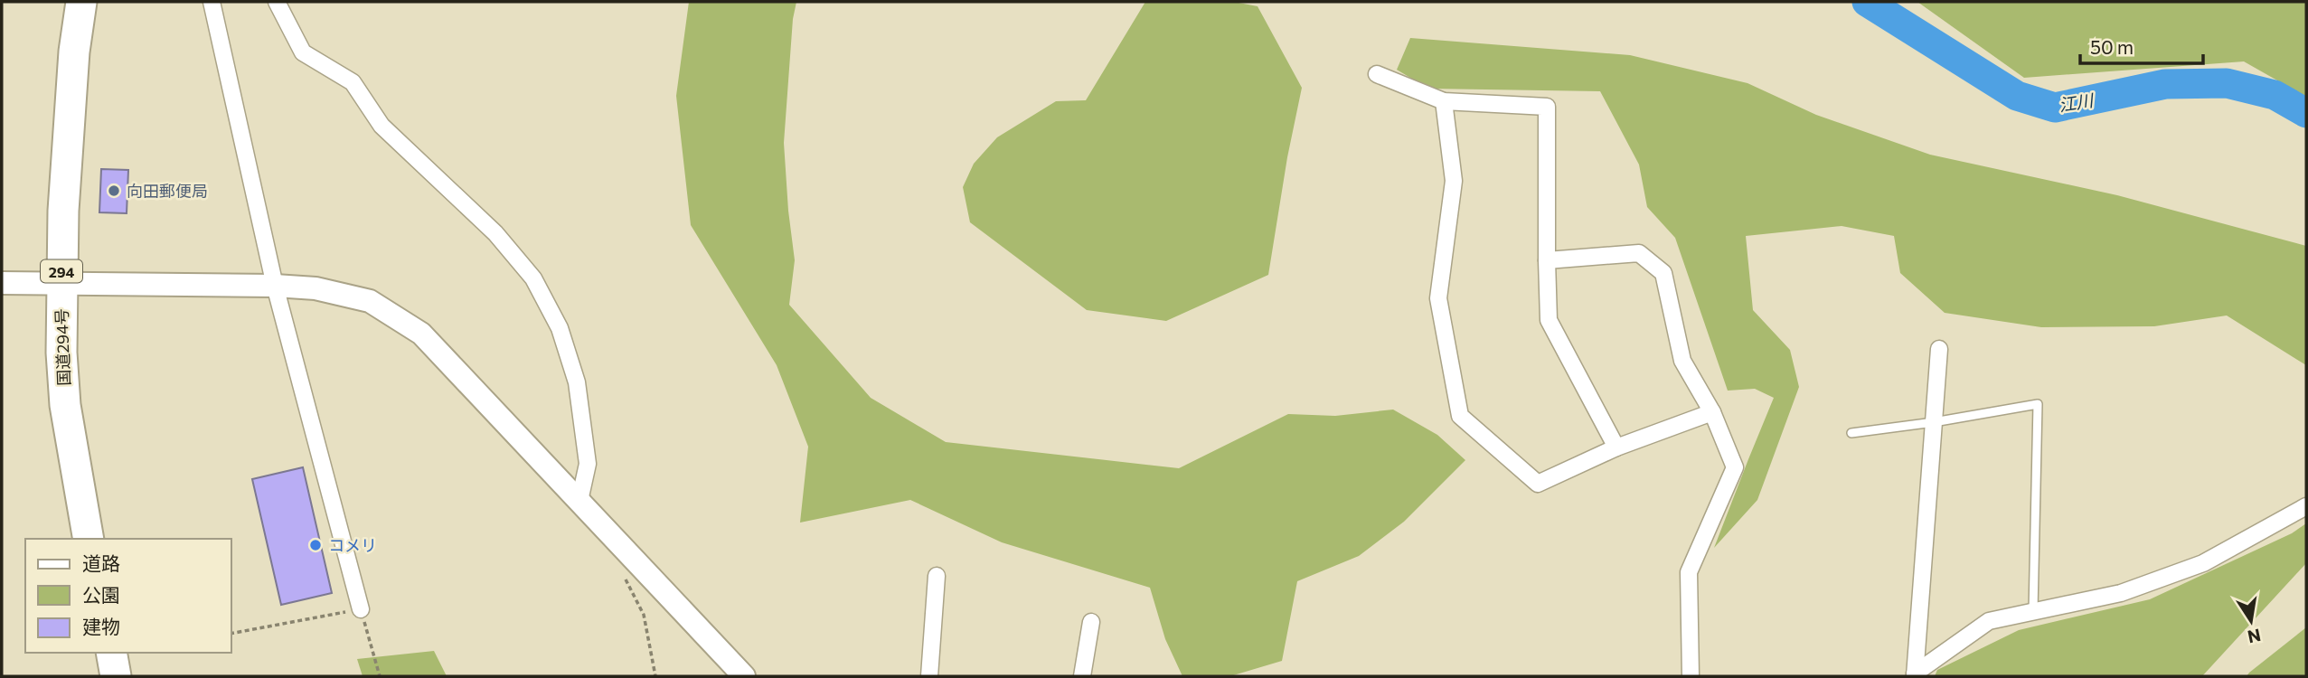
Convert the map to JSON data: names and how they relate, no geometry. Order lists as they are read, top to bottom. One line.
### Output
{"streets":{"highway":["294","国道294号"]},"water":["江川"],"places":["向田郵便局","コメリ"],"legend":["道路","公園","建物"],"scale_bar":"50 m","north":"bottom"}
